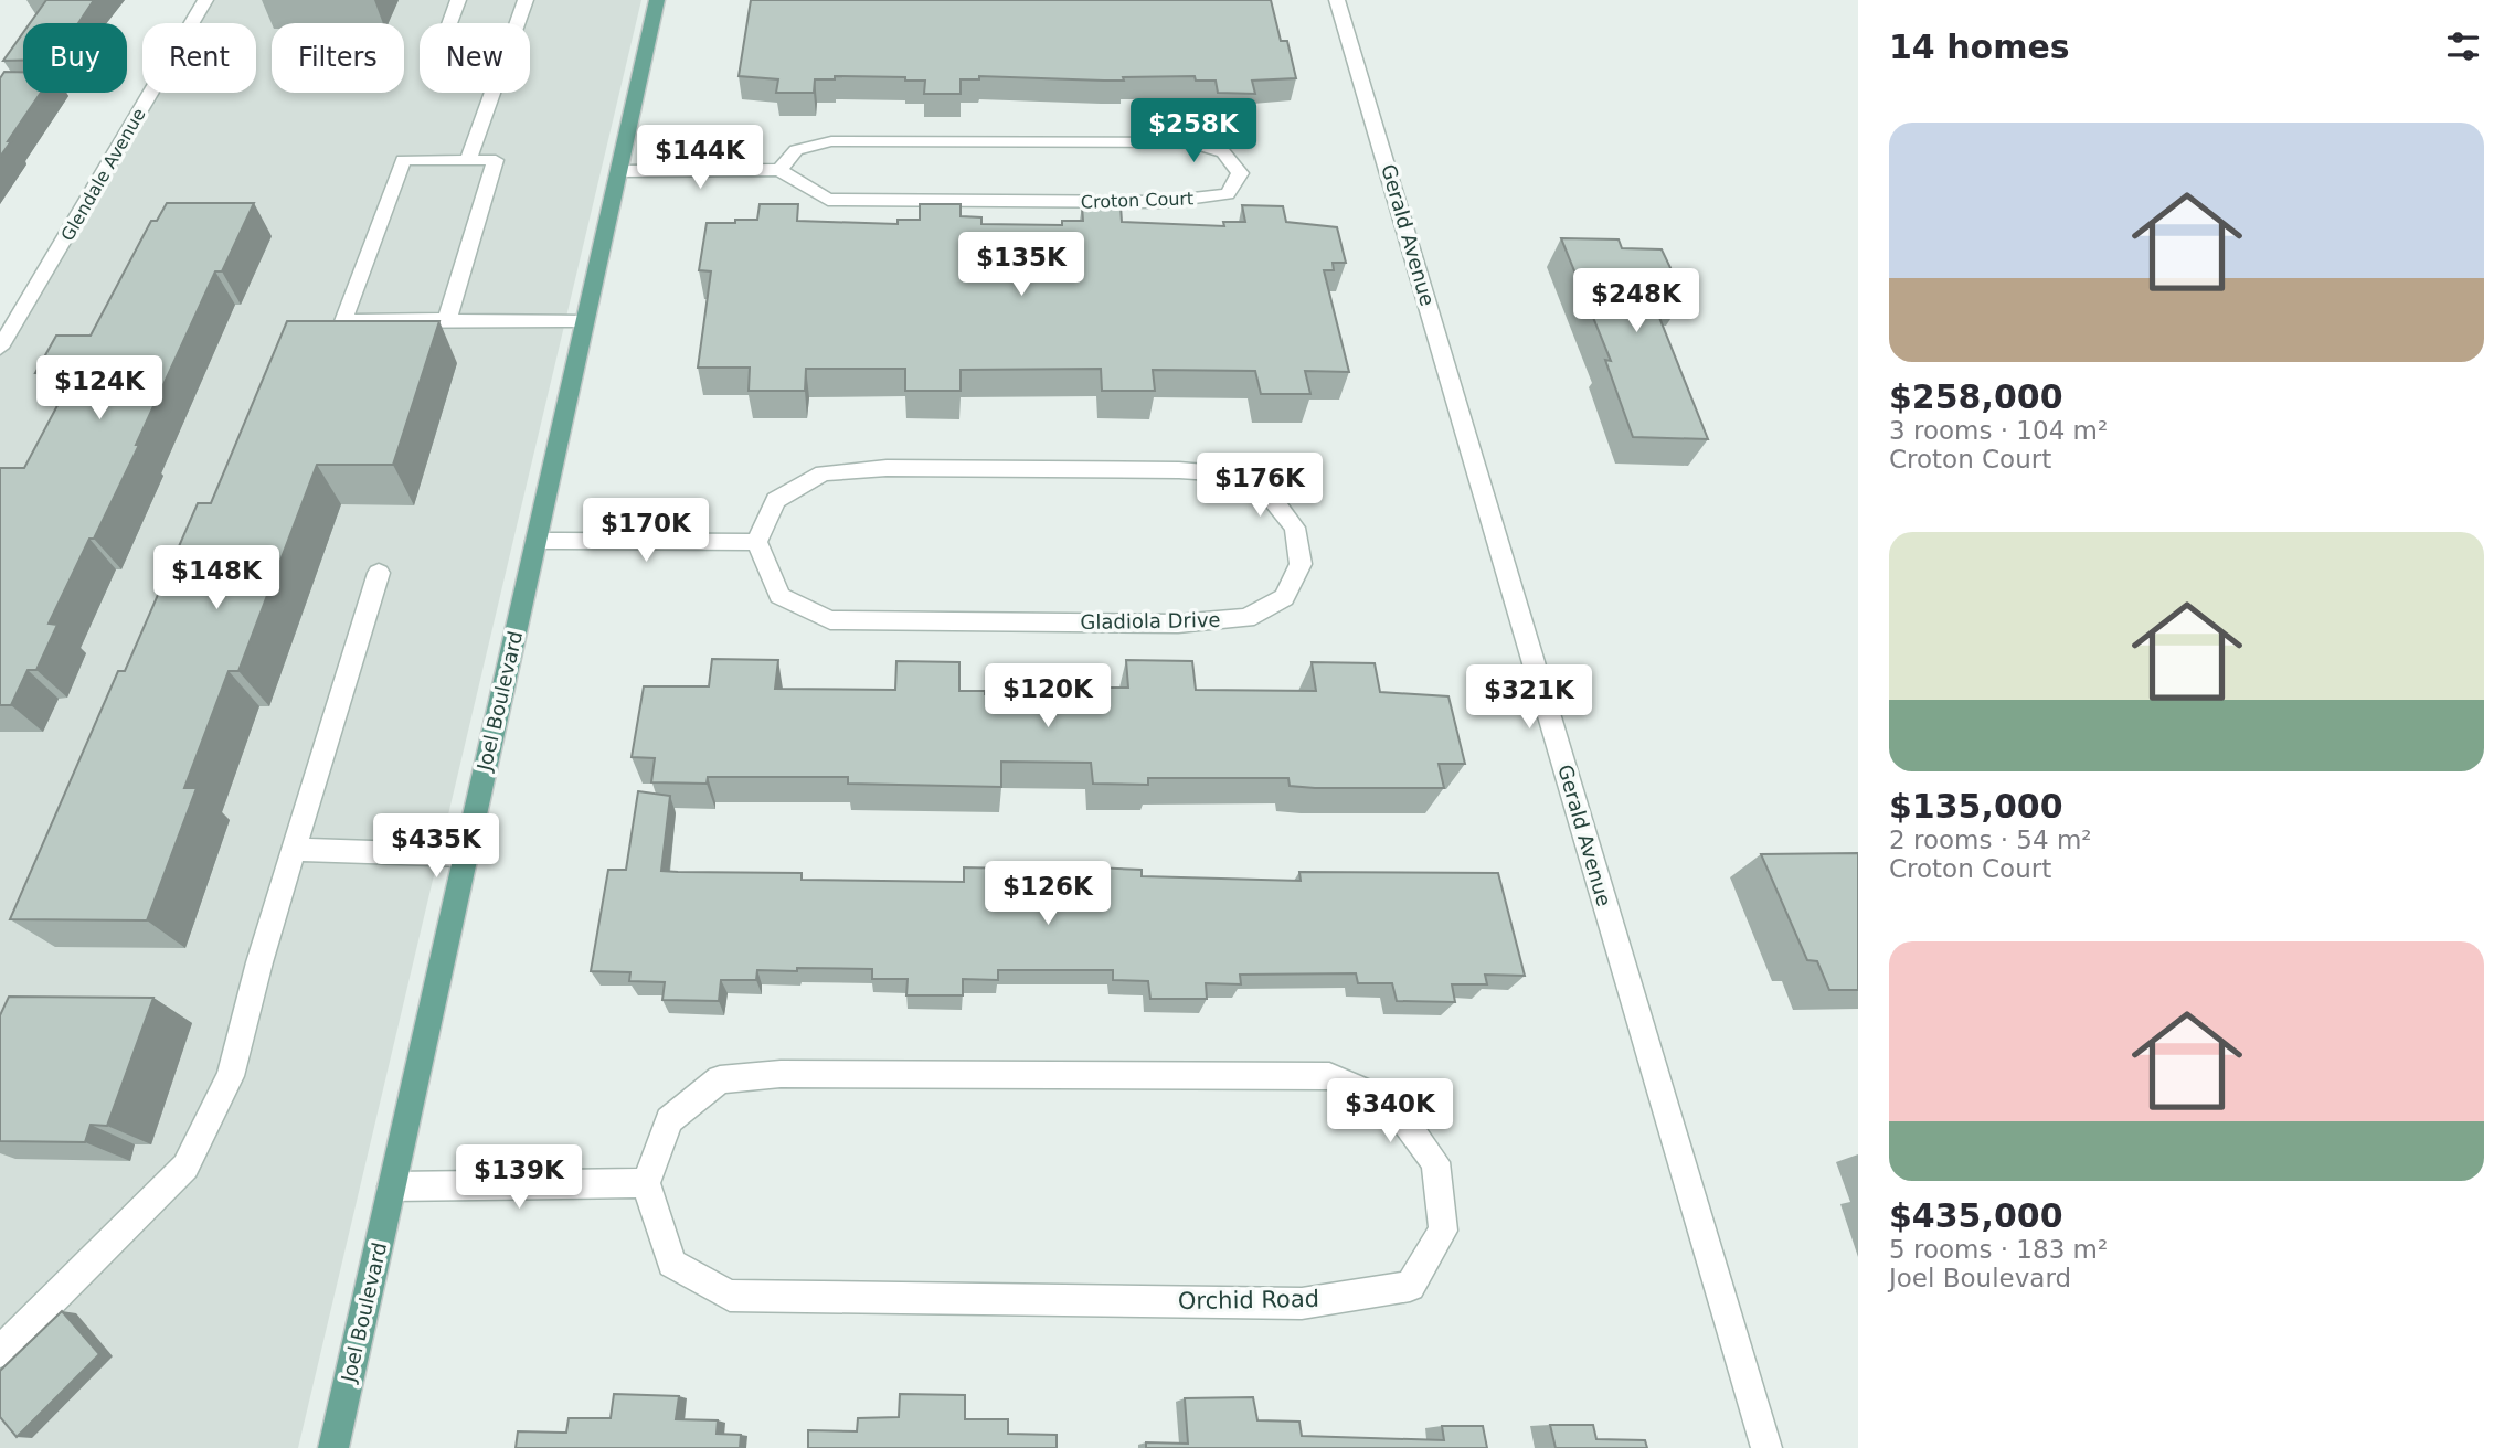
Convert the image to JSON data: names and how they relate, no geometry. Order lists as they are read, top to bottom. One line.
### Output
{"streets":{"main road":["Joel Boulevard"],"street":["Glendale Avenue","Croton Court","Gerald Avenue","Gladiola Drive","Orchid Road"]},"page":{"heading":"14 homes","chip":["Buy","Rent","Filters","New"],"list":[{"name":"$258,000","note":"3 rooms · 104 m² · Croton Court"},{"name":"$135,000","note":"2 rooms · 54 m² · Croton Court"},{"name":"$435,000","note":"5 rooms · 183 m² · Joel Boulevard"}],"price":["$258K","$144K","$135K","$248K","$124K","$176K","$170K","$148K","$120K","$321K","$435K","$126K","$340K","$139K"]}}
